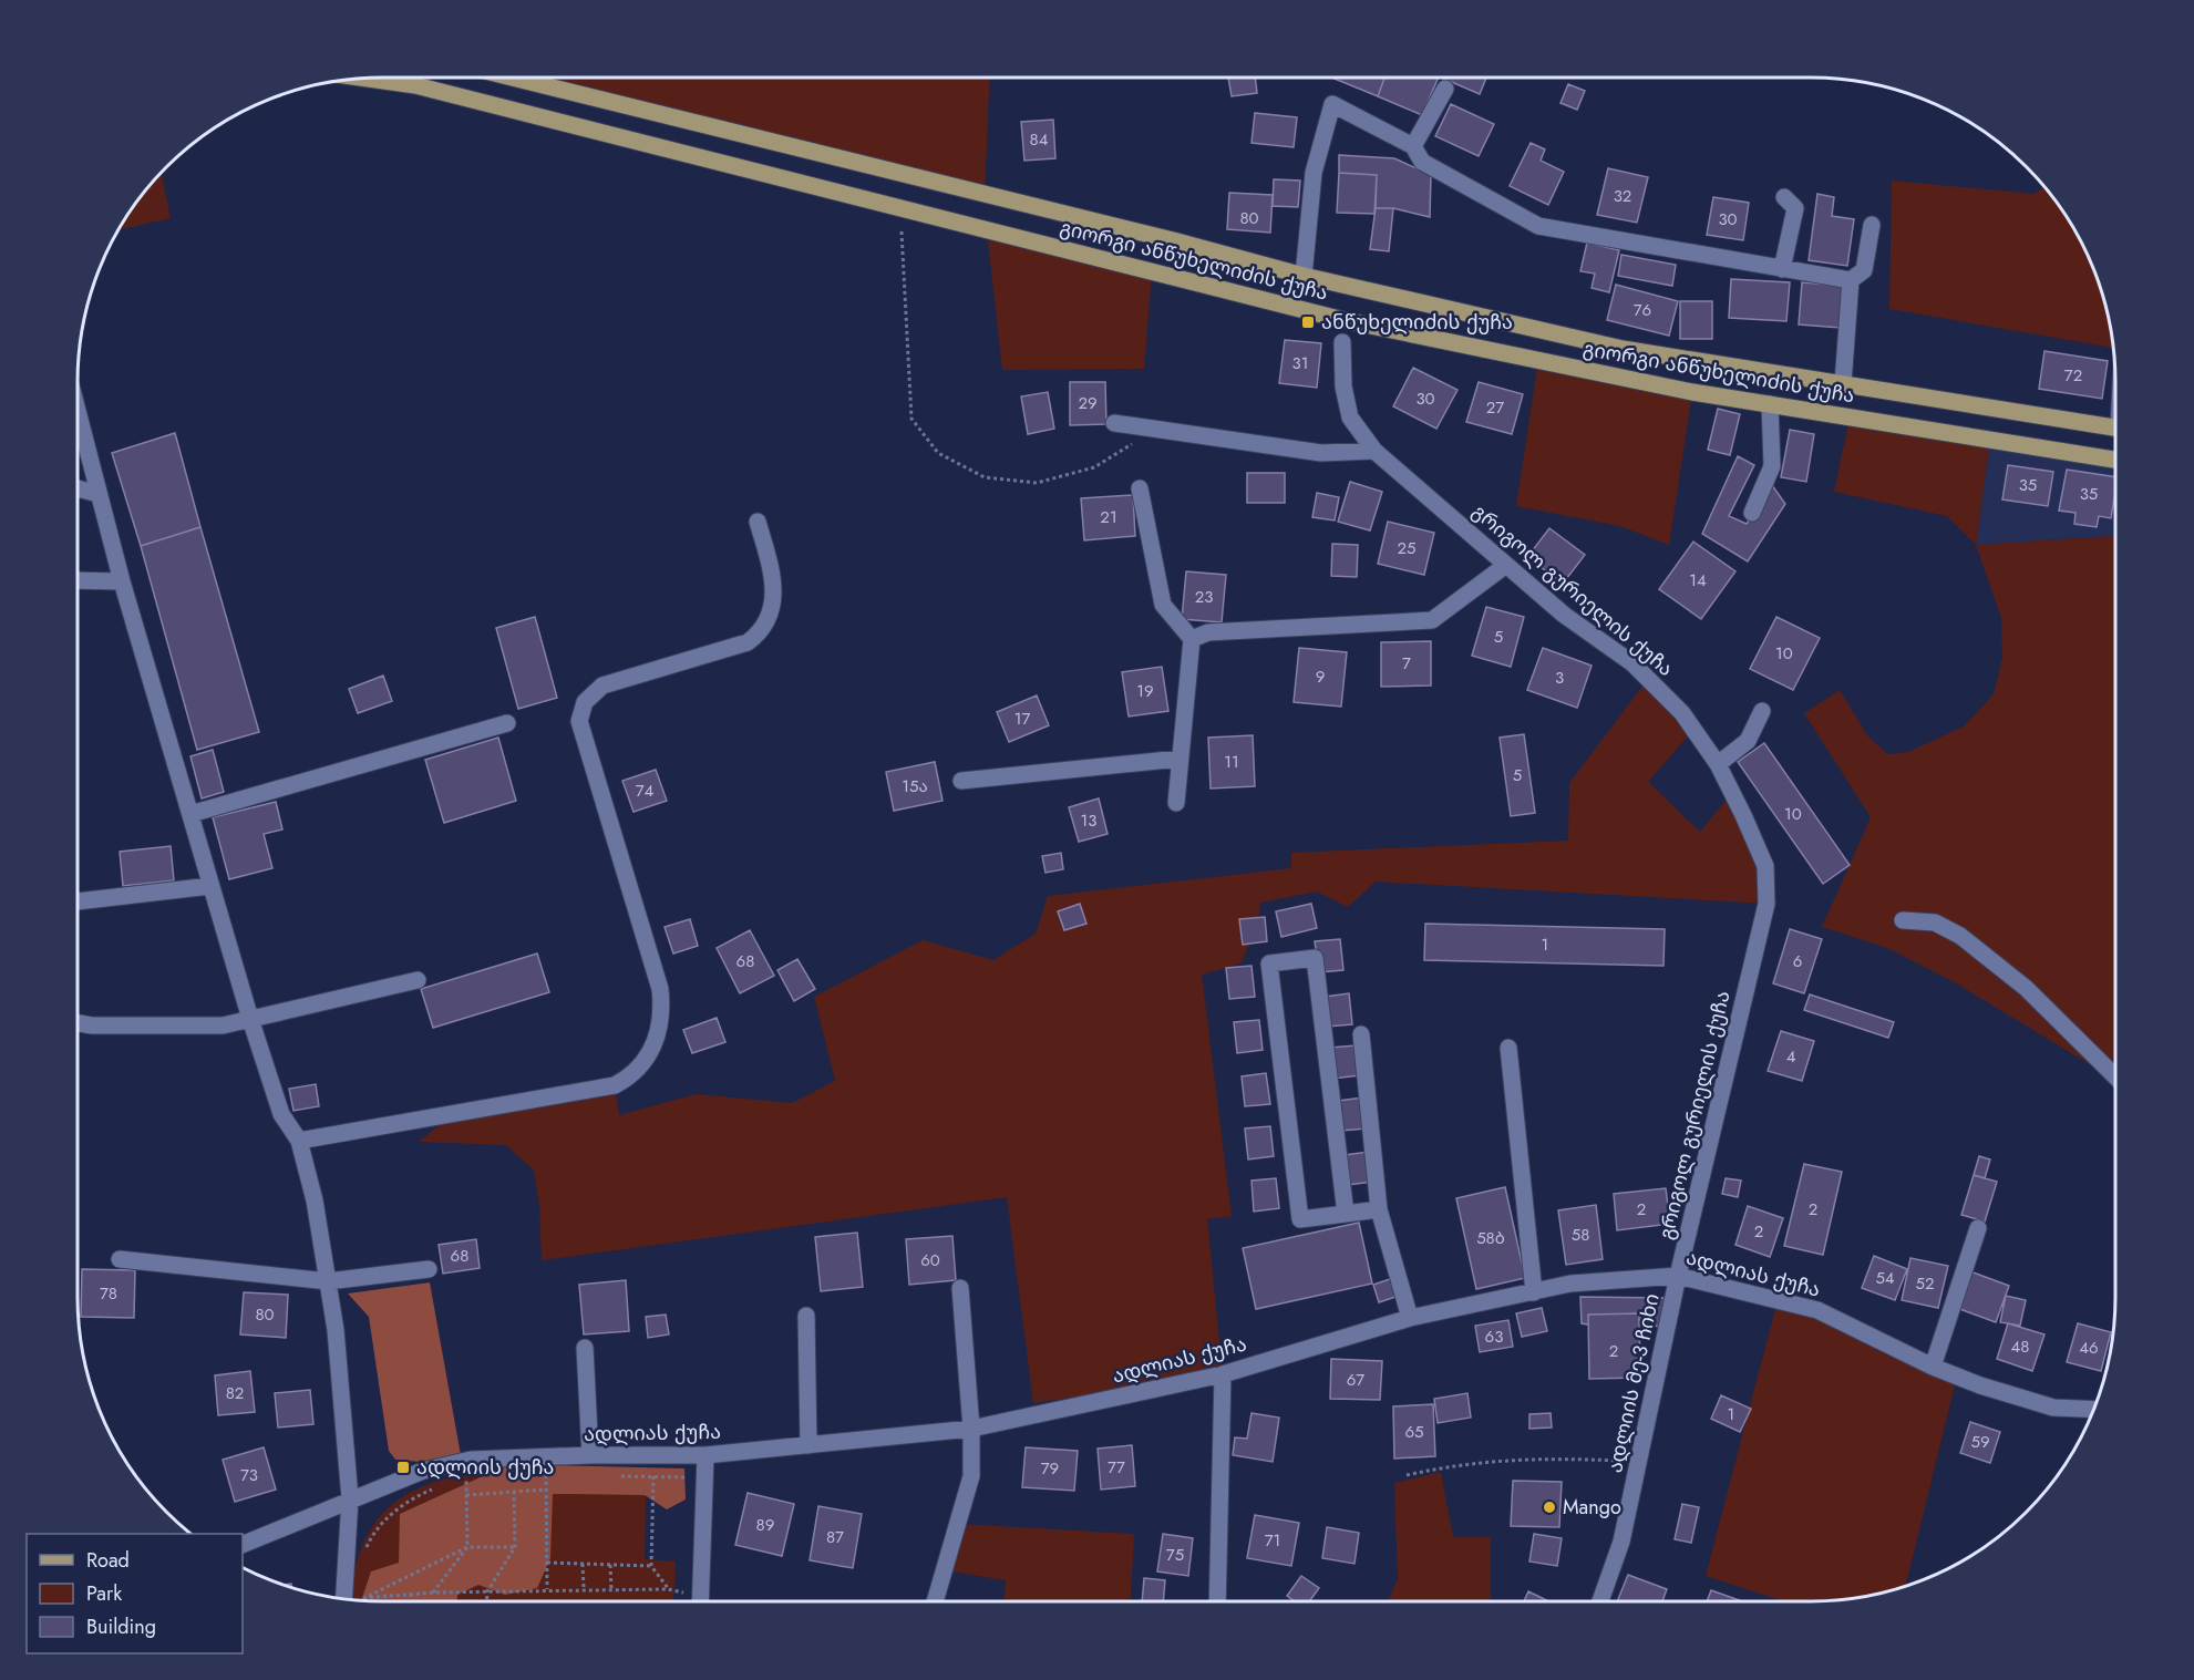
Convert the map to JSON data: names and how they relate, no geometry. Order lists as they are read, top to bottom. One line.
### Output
{"streets":{"main road":["გიორგი ანწუხელიძის ქუჩა"],"street":["გრიგოლ გურიელის ქუჩა","ადლიას ქუჩა","ადლიის მე-3 ჩიხი"]},"crossings":[["გრიგოლ გურიელის ქუჩა","ადლიას ქუჩა"],["გრიგოლ გურიელის ქუჩა","ადლიის მე-3 ჩიხი"],["ადლიას ქუჩა","ადლიის მე-3 ჩიხი"]],"places":{"transit":["ანწუხელიძის ქუჩა","ადლიის ქუჩა"],"other":["Mango"]},"house_numbers":["84","32","80","30","76","31","72","30","29","27","35","35","21","25","14","23","5","10","7","9","3","19","17","11","5","15ა","74","10","13","1","68","6","4","2","2","2","58","58ბ","68","60","54","52","78","80","63","48","46","2","67","82","1","65","59","77","79","73","89","87","71","75"],"legend":["Road","Park","Building"]}
